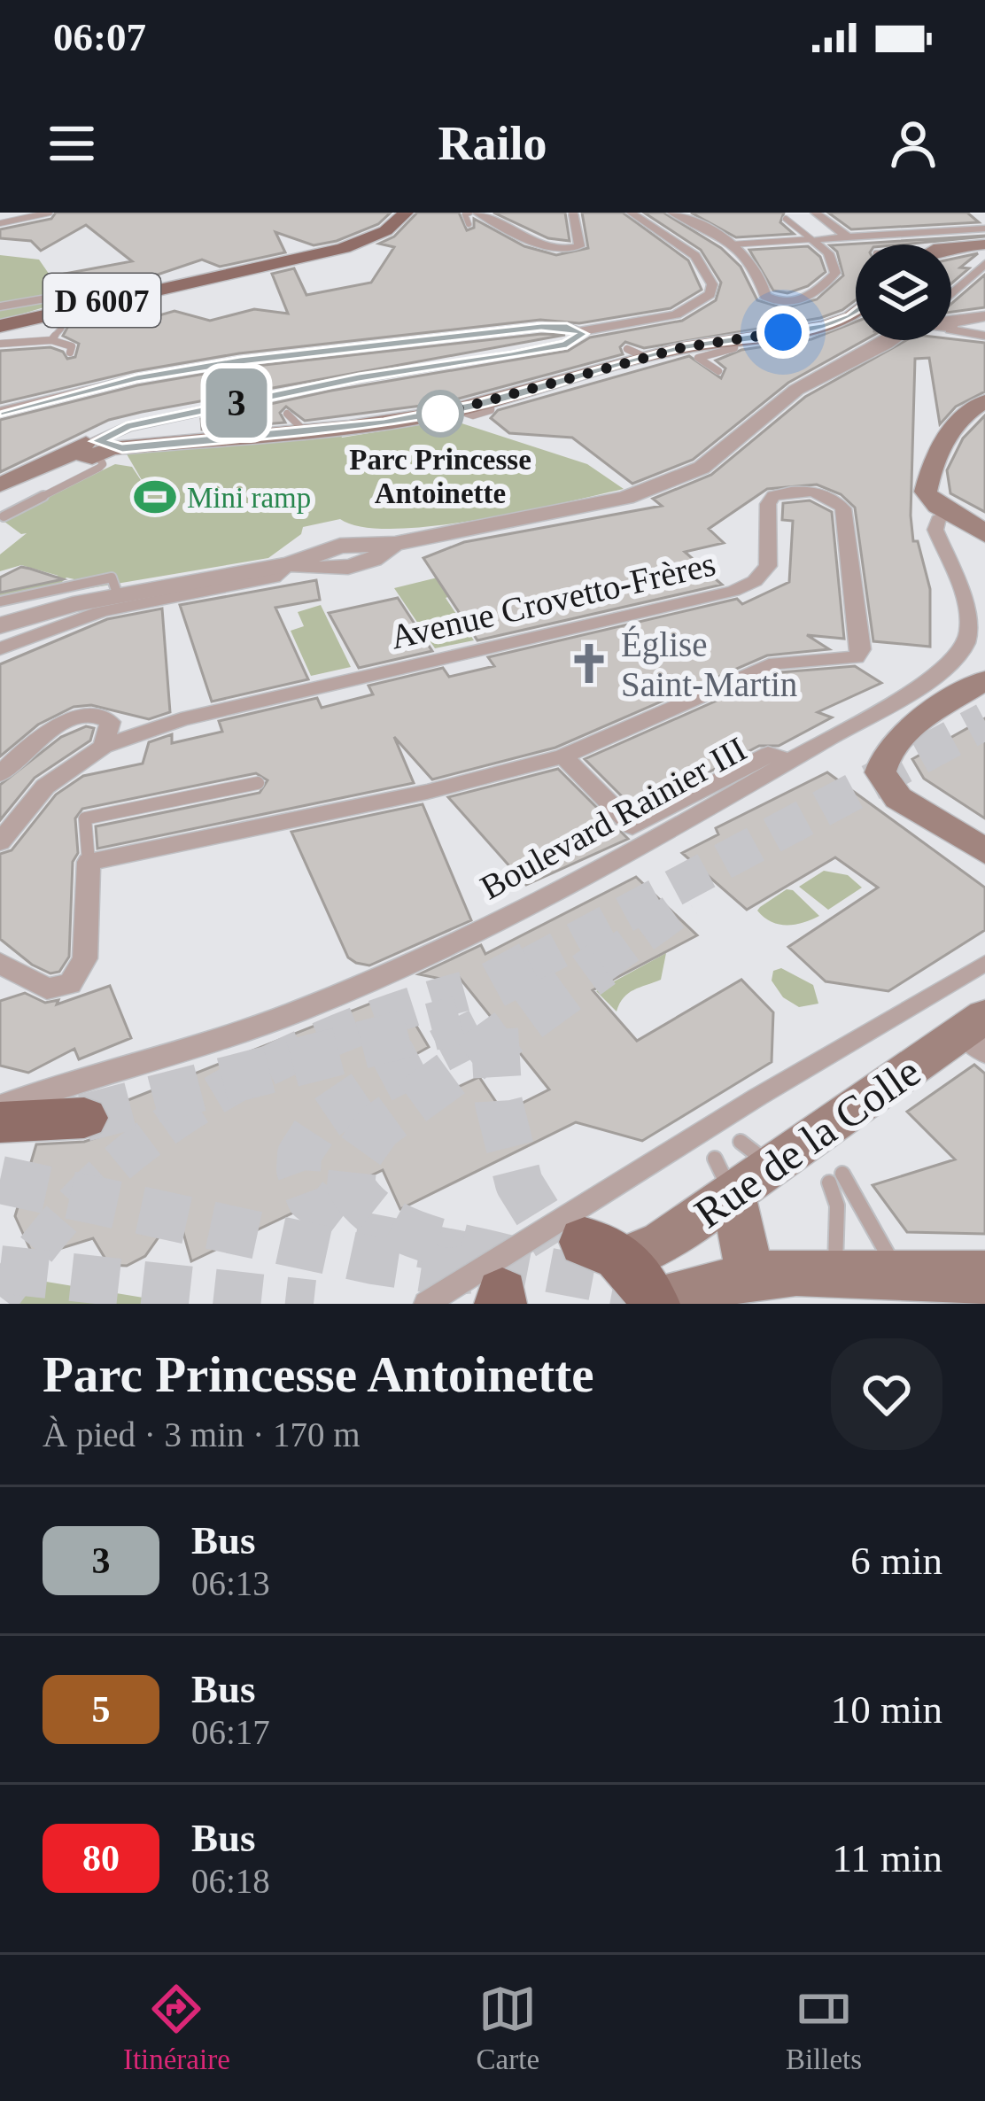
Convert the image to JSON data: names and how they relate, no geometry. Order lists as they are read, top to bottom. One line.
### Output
{"streets":{"main road":["D 6007","Boulevard Rainier III","Rue de la Colle"],"street":["Avenue Crovetto-Frères"]},"places":{"other":["Parc Princesse Antoinette"],"sports":["Mini ramp"],"church":["Église Saint-Martin"]},"lines":["bus line 3"],"page":{"status":"06:07","header":"Railo","on_map":"3","heading":["Parc Princesse Antoinette","À pied · 3 min · 170 m"],"list":[{"mark":"3","name":"Bus","note":"06:13","value":"6 min"},{"mark":"5","name":"Bus","note":"06:17","value":"10 min"},{"mark":"80","name":"Bus","note":"06:18","value":"11 min"}],"tabs":["Itinéraire","Carte","Billets"]}}
